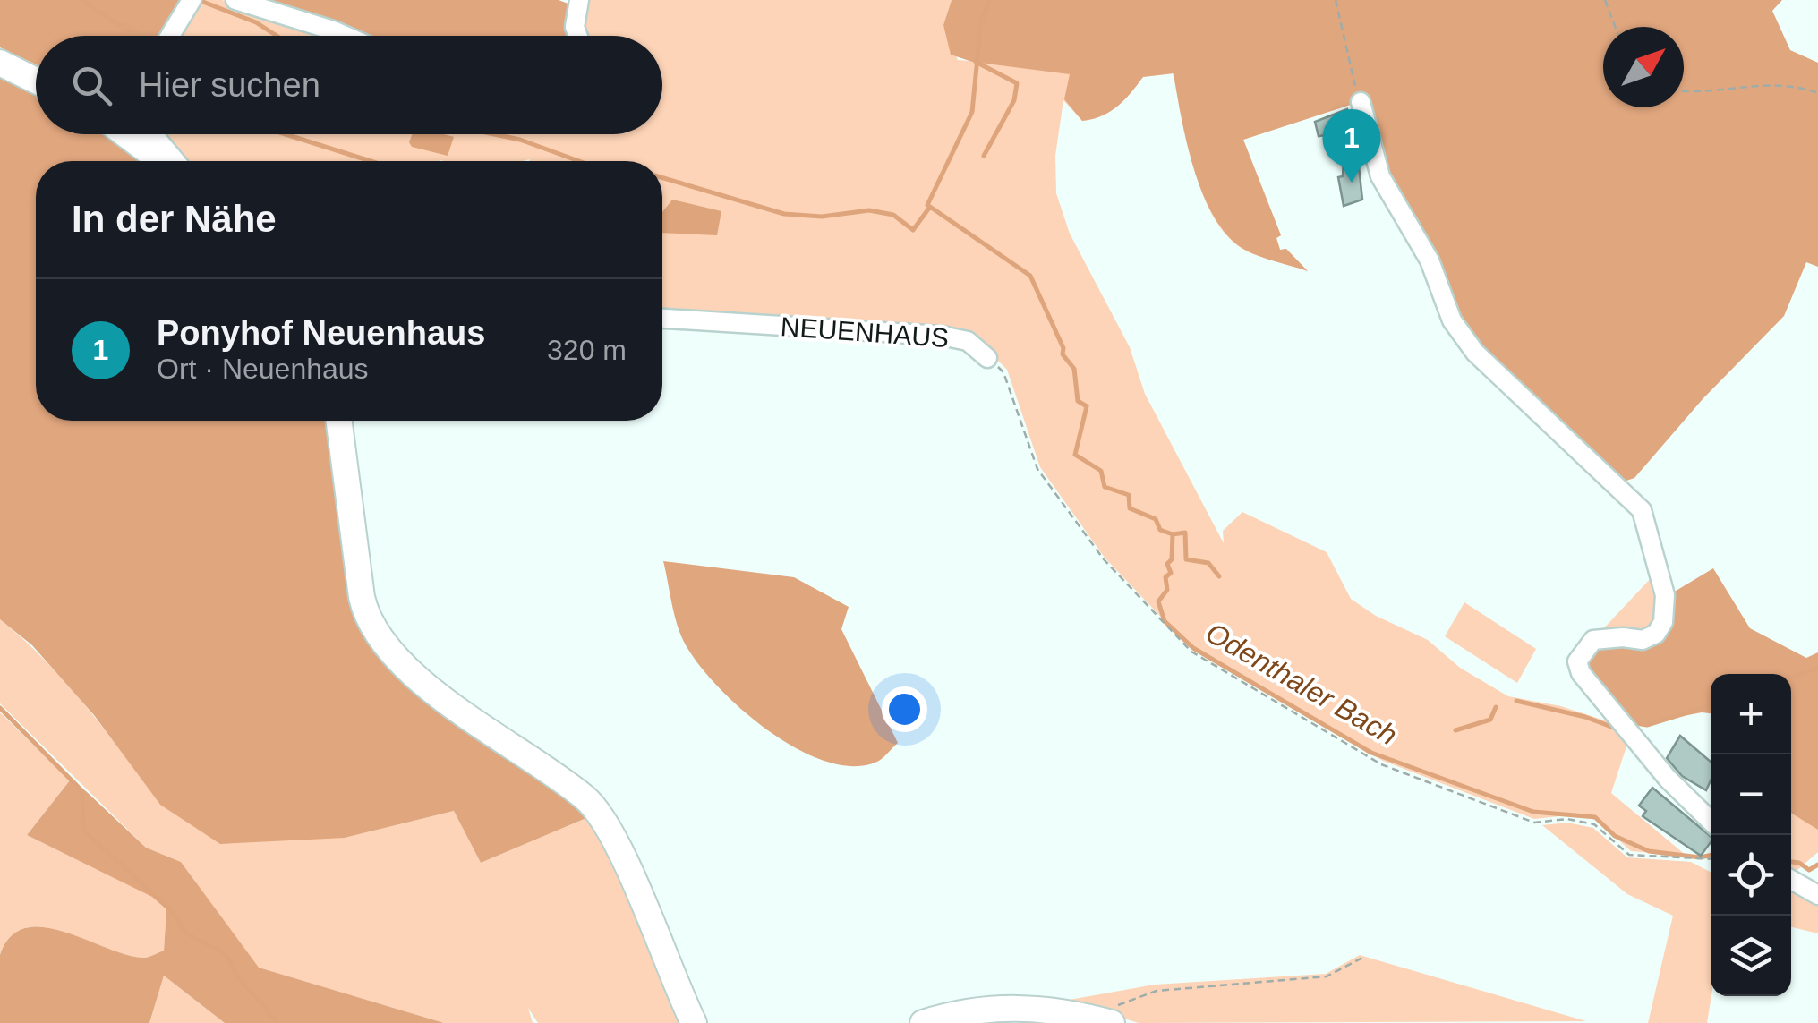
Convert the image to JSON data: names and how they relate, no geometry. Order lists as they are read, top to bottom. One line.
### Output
{"streets":{"street":["NEUENHAUS"]},"water":["Odenthaler Bach"],"north":"top right","page":{"search":"Hier suchen","pins":"1","heading":"In der Nähe","list":[{"mark":"1","name":"Ponyhof Neuenhaus","note":"Ort · Neuenhaus","value":"320 m"}],"map_buttons":["+","−"]}}
